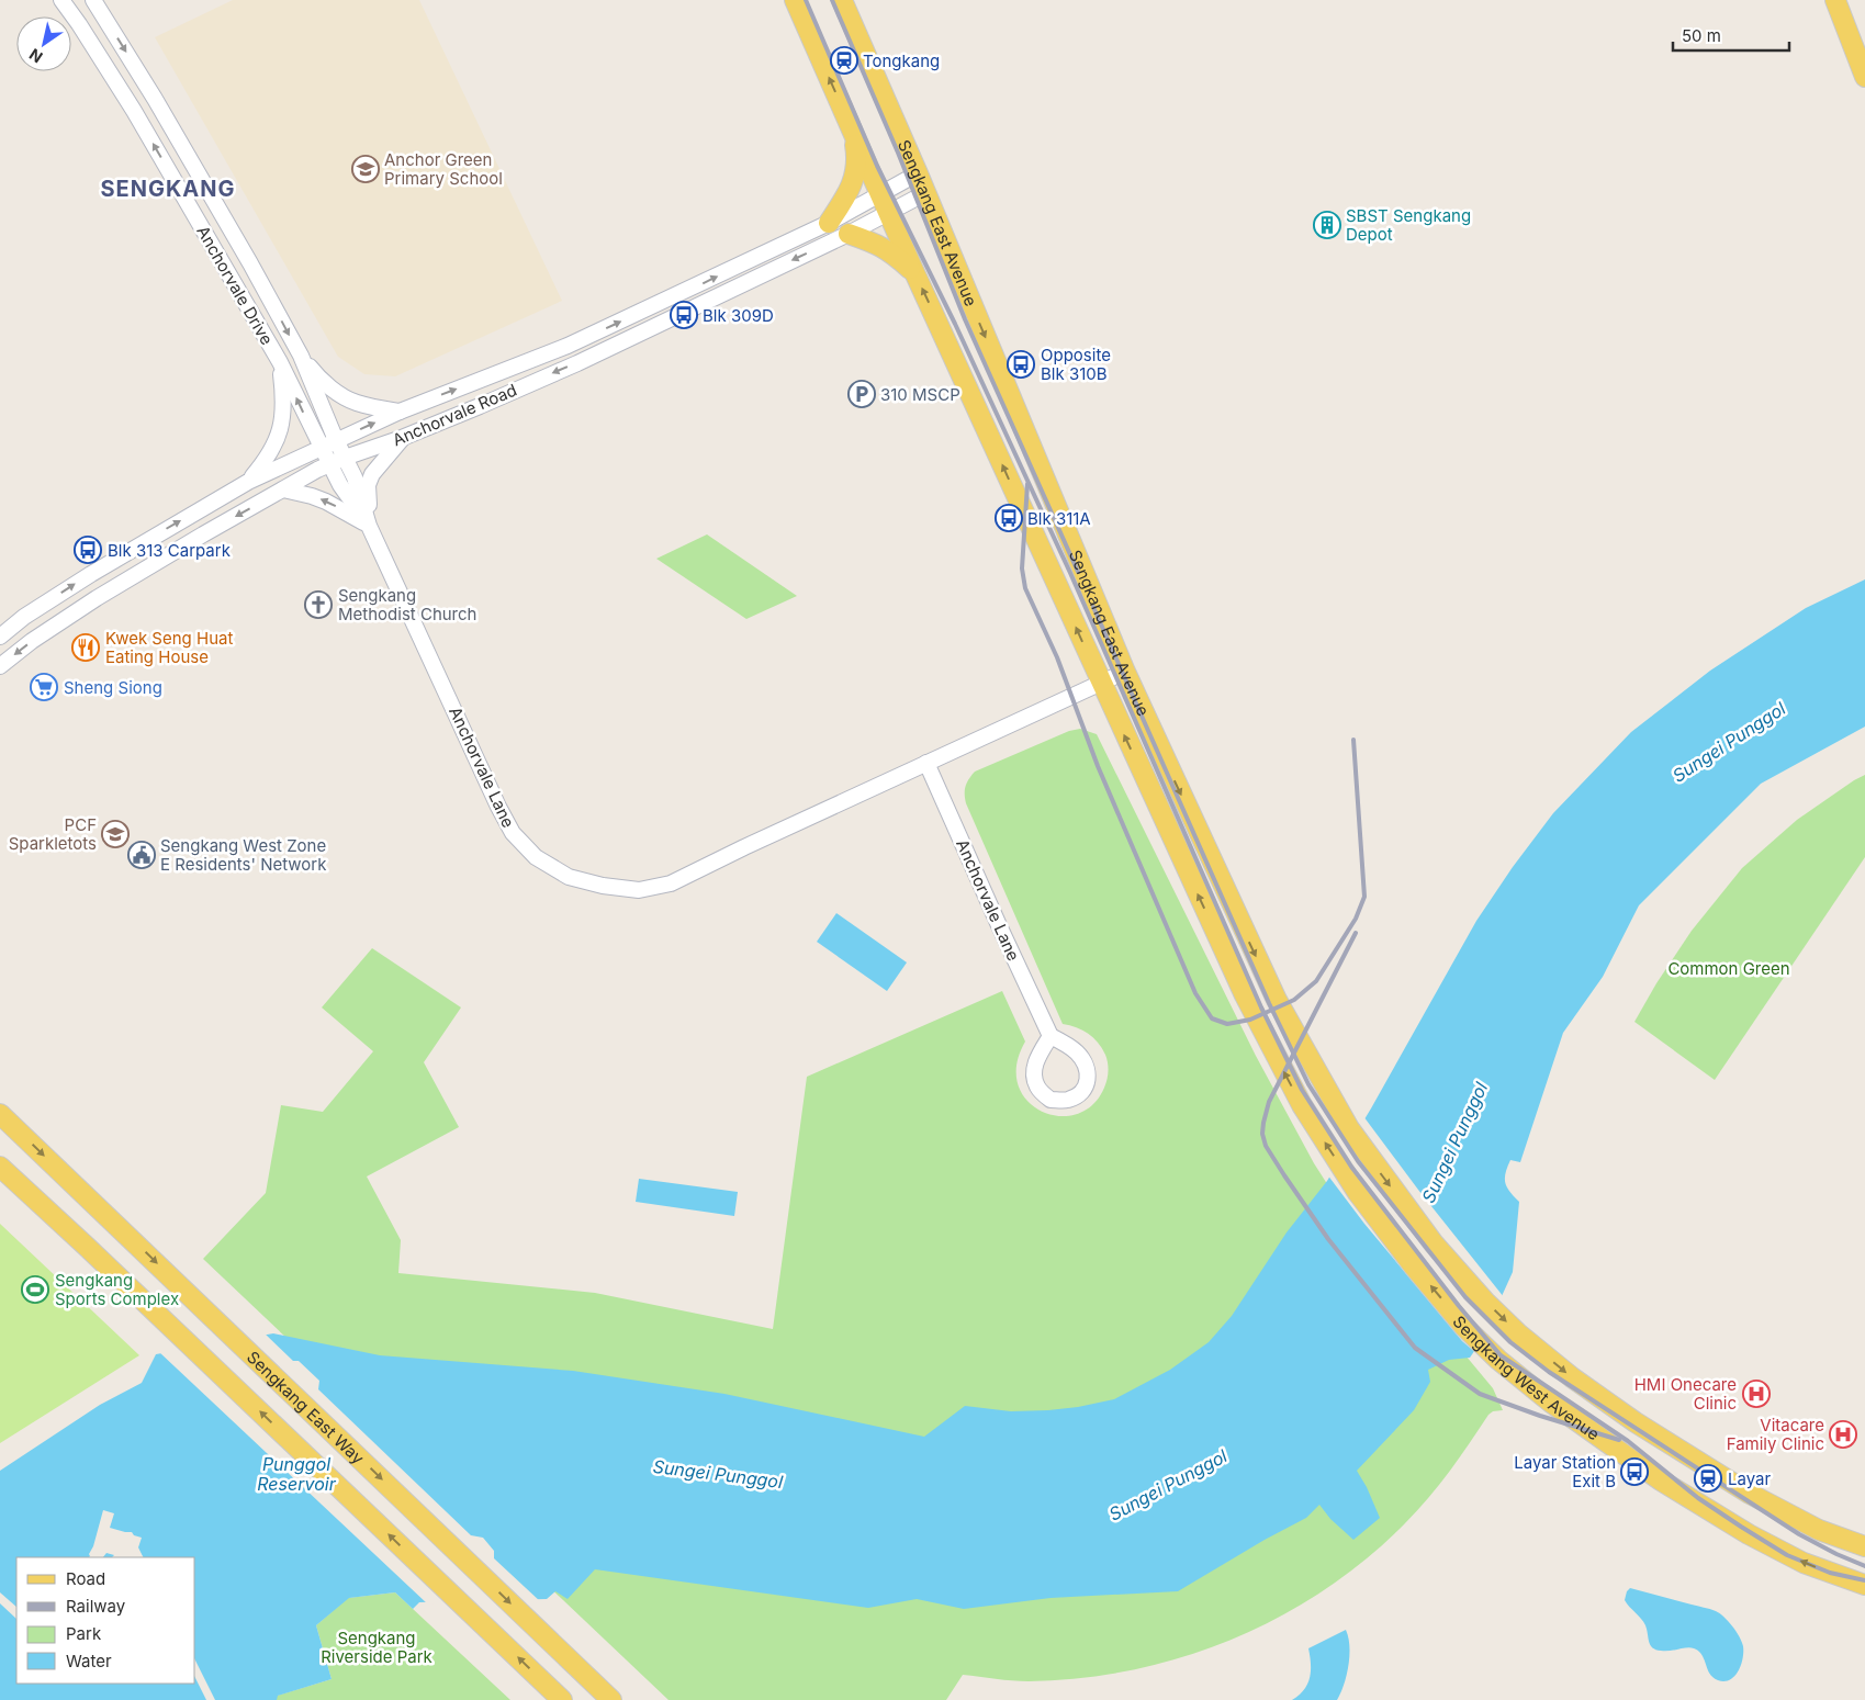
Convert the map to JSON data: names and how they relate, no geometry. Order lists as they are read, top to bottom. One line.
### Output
{"streets":{"main road":["Sengkang East Avenue","Sengkang West Avenue","Sengkang East Way"],"street":["Anchorvale Drive","Anchorvale Road","Anchorvale Lane"]},"crossings":[["Sengkang East Avenue","Anchorvale Road"],["Sengkang East Avenue","Anchorvale Lane"],["Sengkang East Avenue","Sengkang West Avenue"],["Anchorvale Drive","Anchorvale Road"],["Anchorvale Drive","Anchorvale Lane"],["Anchorvale Road","Anchorvale Lane"]],"districts":["SENGKANG"],"water":["Sungei Punggol","Punggol Reservoir"],"parks":["Common Green","Sengkang Riverside Park"],"places":{"station":["Tongkang","Layar"],"school or university":["Anchor Green Primary School","PCF Sparkletots"],"building":["SBST Sengkang Depot"],"bus stop":["Blk 309D","Opposite Blk 310B","Blk 311A","Blk 313 Carpark","Layar Station Exit B"],"parking":["310 MSCP"],"church":["Sengkang Methodist Church"],"restaurant":["Kwek Seng Huat Eating House"],"supermarket":["Sheng Siong"],"public building":["Sengkang West Zone E Residents' Network"],"sports":["Sengkang Sports Complex"],"hospital":["HMI Onecare Clinic","Vitacare Family Clinic"]},"legend":["Road","Railway","Park","Water"],"scale_bar":"50 m","north":"bottom left"}
